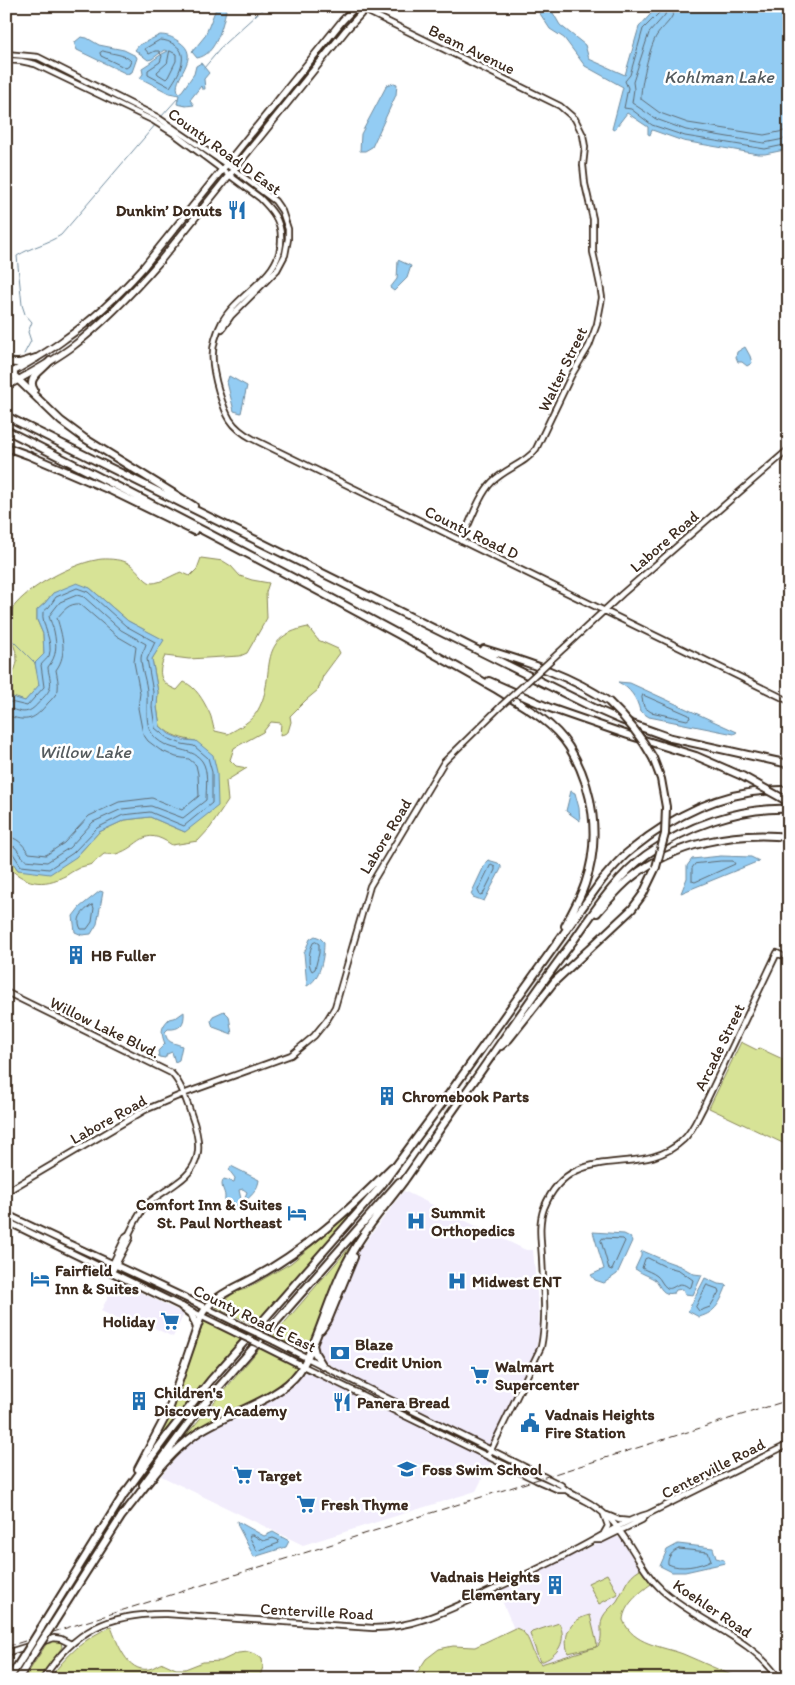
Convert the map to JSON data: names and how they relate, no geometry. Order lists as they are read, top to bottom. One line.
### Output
{"streets":{"main road":["County Road E East"],"street":["Beam Avenue","County Road D East","Walter Street","County Road D","Labore Road","Willow Lake Blvd.","Arcade Street","Centerville Road","Koehler Road"]},"crossings":[["Beam Avenue","Walter Street"],["County Road D East","County Road D"],["Walter Street","County Road D"],["County Road D","Labore Road"],["Labore Road","Willow Lake Blvd."],["Willow Lake Blvd.","County Road E East"],["Arcade Street","County Road E East"],["Centerville Road","Koehler Road"]],"water":["Kohlman Lake","Willow Lake"],"places":{"restaurant":["Dunkin’ Donuts","Panera Bread"],"building":["HB Fuller","Chromebook Parts","Children's Discovery Academy","Vadnais Heights Elementary"],"hotel":["Comfort Inn & Suites St. Paul Northeast","Fairfield Inn & Suites"],"hospital":["Summit Orthopedics","Midwest ENT"],"supermarket":["Holiday","Walmart Supercenter","Target","Fresh Thyme"],"bank":["Blaze Credit Union"],"public building":["Vadnais Heights Fire Station"],"school or university":["Foss Swim School"]}}
